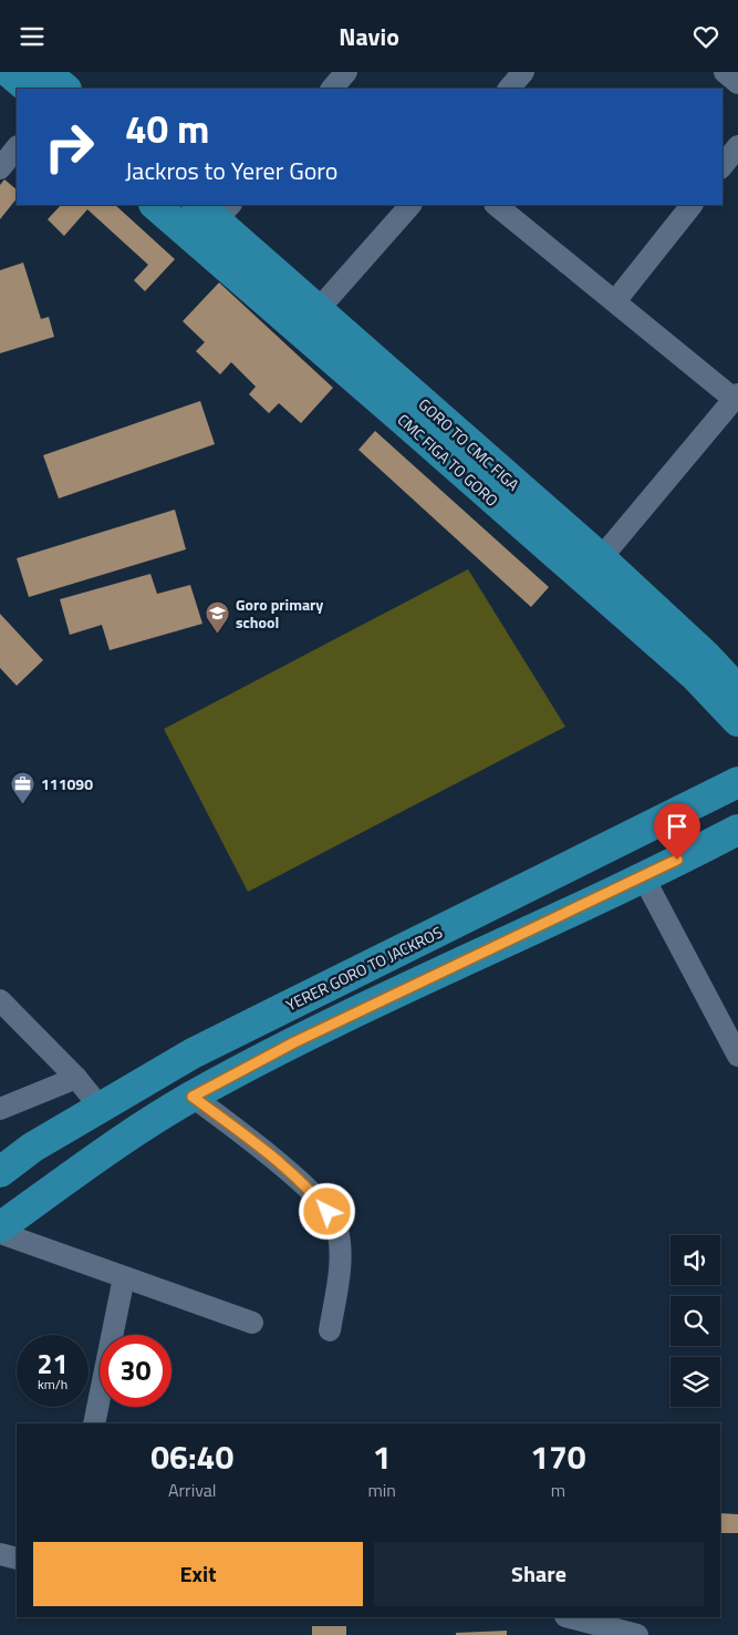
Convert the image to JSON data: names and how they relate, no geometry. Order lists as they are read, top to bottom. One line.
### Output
{"streets":{"main road":["GORO TO CMC FIGA","CMC FIGA TO GORO","YERER GORO TO JACKROS"]},"places":{"school or university":["Goro primary school"],"office":["111090"]},"page":{"header":"Navio","turn":["40 m","Jackros to Yerer Goro"],"speed":"21 km/h","limit":"30","eta":["06:40","Arrival","1","min","170","m"],"buttons":["Exit","Share"]}}
